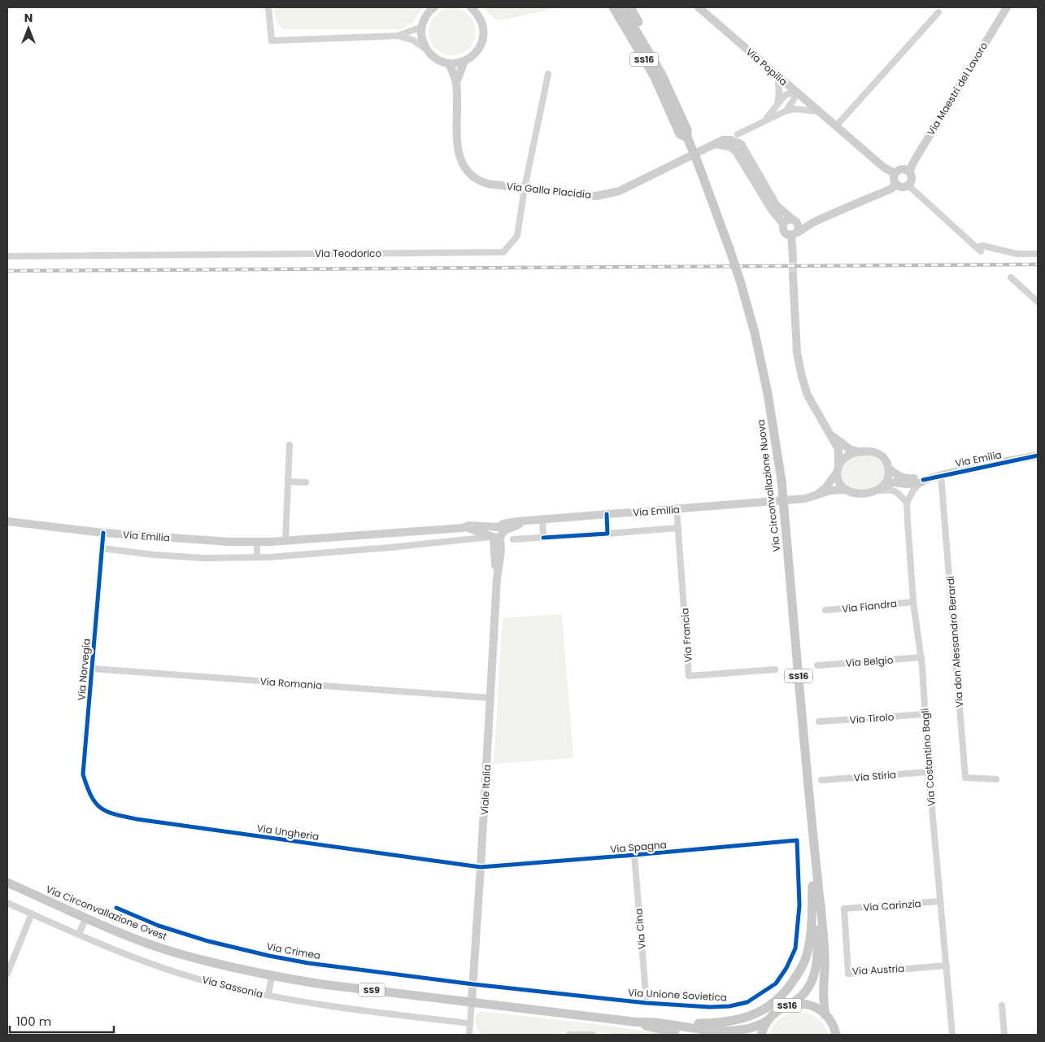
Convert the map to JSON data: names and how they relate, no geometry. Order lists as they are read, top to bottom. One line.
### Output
{"streets":{"main road":["SS16","Via Popilia","Via Maestri del Lavoro","Via Galla Placidia","Via Emilia","Via Circonvallazione Nuova","Viale Italia","Via Circonvallazione Ovest","SS9"],"street":["Via Teodorico","Via Fiandra","Via Francia","Via don Alessandro Berardi","Via Belgio","Via Norvegia","Via Romania","Via Tirolo","Via Costantino Bagli","Via Stiria","Via Ungheria","Via Spagna","Via Carinzia","Via Cina","Via Crimea","Via Austria","Via Sassonia","Via Unione Sovietica"]},"crossings":[["SS16","Via Circonvallazione Nuova"],["SS16","Via Circonvallazione Ovest"],["Via Popilia","Via Maestri del Lavoro"],["Via Galla Placidia","Via Teodorico"],["Via Emilia","Via Francia"],["Via Emilia","Via don Alessandro Berardi"],["Via Emilia","Via Norvegia"],["Via Emilia","Viale Italia"],["Via Fiandra","Via Costantino Bagli"],["Via Belgio","Via Costantino Bagli"],["Via Norvegia","Via Romania"],["Via Norvegia","Via Ungheria"],["Via Romania","Viale Italia"],["Via Tirolo","Via Costantino Bagli"],["Via Costantino Bagli","Via Stiria"],["Via Costantino Bagli","Via Carinzia"],["Via Costantino Bagli","Via Austria"],["Viale Italia","Via Ungheria"],["Viale Italia","Via Spagna"],["Viale Italia","Via Circonvallazione Ovest"],["Viale Italia","Via Crimea"],["Viale Italia","Via Unione Sovietica"],["Via Ungheria","Via Spagna"],["Via Spagna","Via Cina"],["Via Spagna","Via Unione Sovietica"],["Via Carinzia","Via Austria"],["Via Cina","Via Unione Sovietica"],["Via Crimea","Via Unione Sovietica"]],"scale_bar":"100 m","north":"top"}
